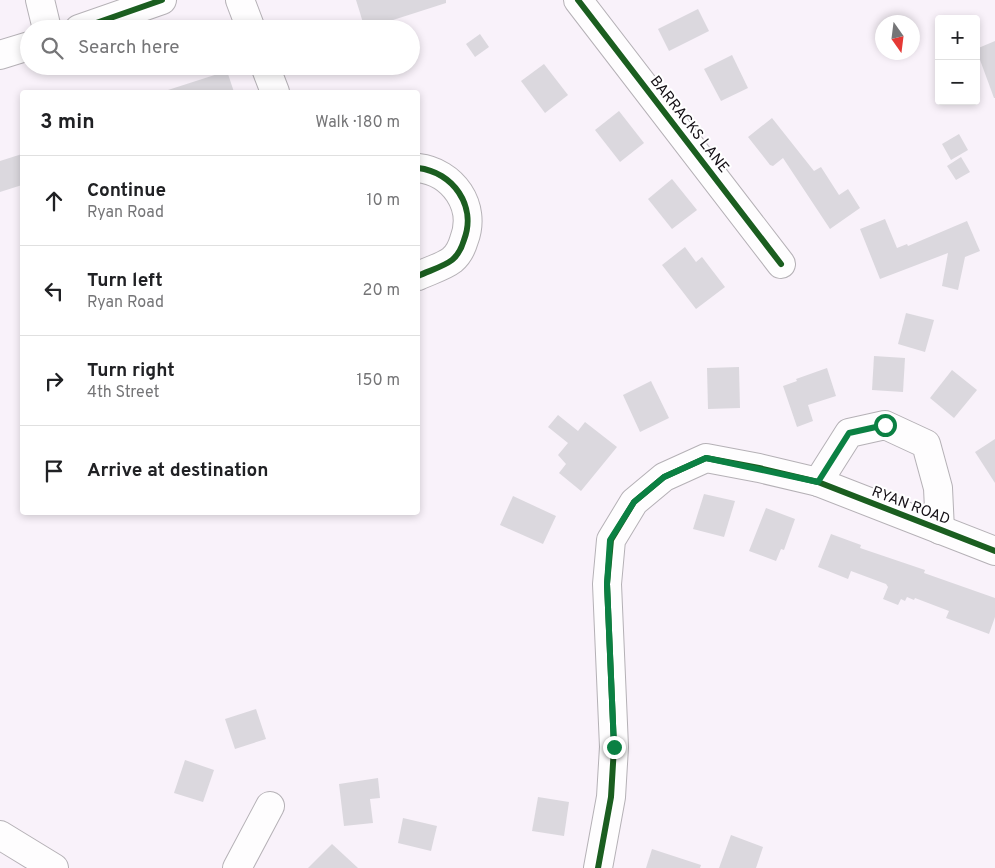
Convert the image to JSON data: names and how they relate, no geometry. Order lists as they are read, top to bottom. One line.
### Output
{"streets":{"street":["BARRACKS LANE","RYAN ROAD"]},"north":"bottom","page":{"map_buttons":["+","−"],"search":"Search here","heading":["3 min","Walk · 180 m"],"list":[["Continue","Ryan Road","10 m"],["Turn left","Ryan Road","20 m"],["Turn right","4th Street","150 m"],"Arrive at destination"]}}
